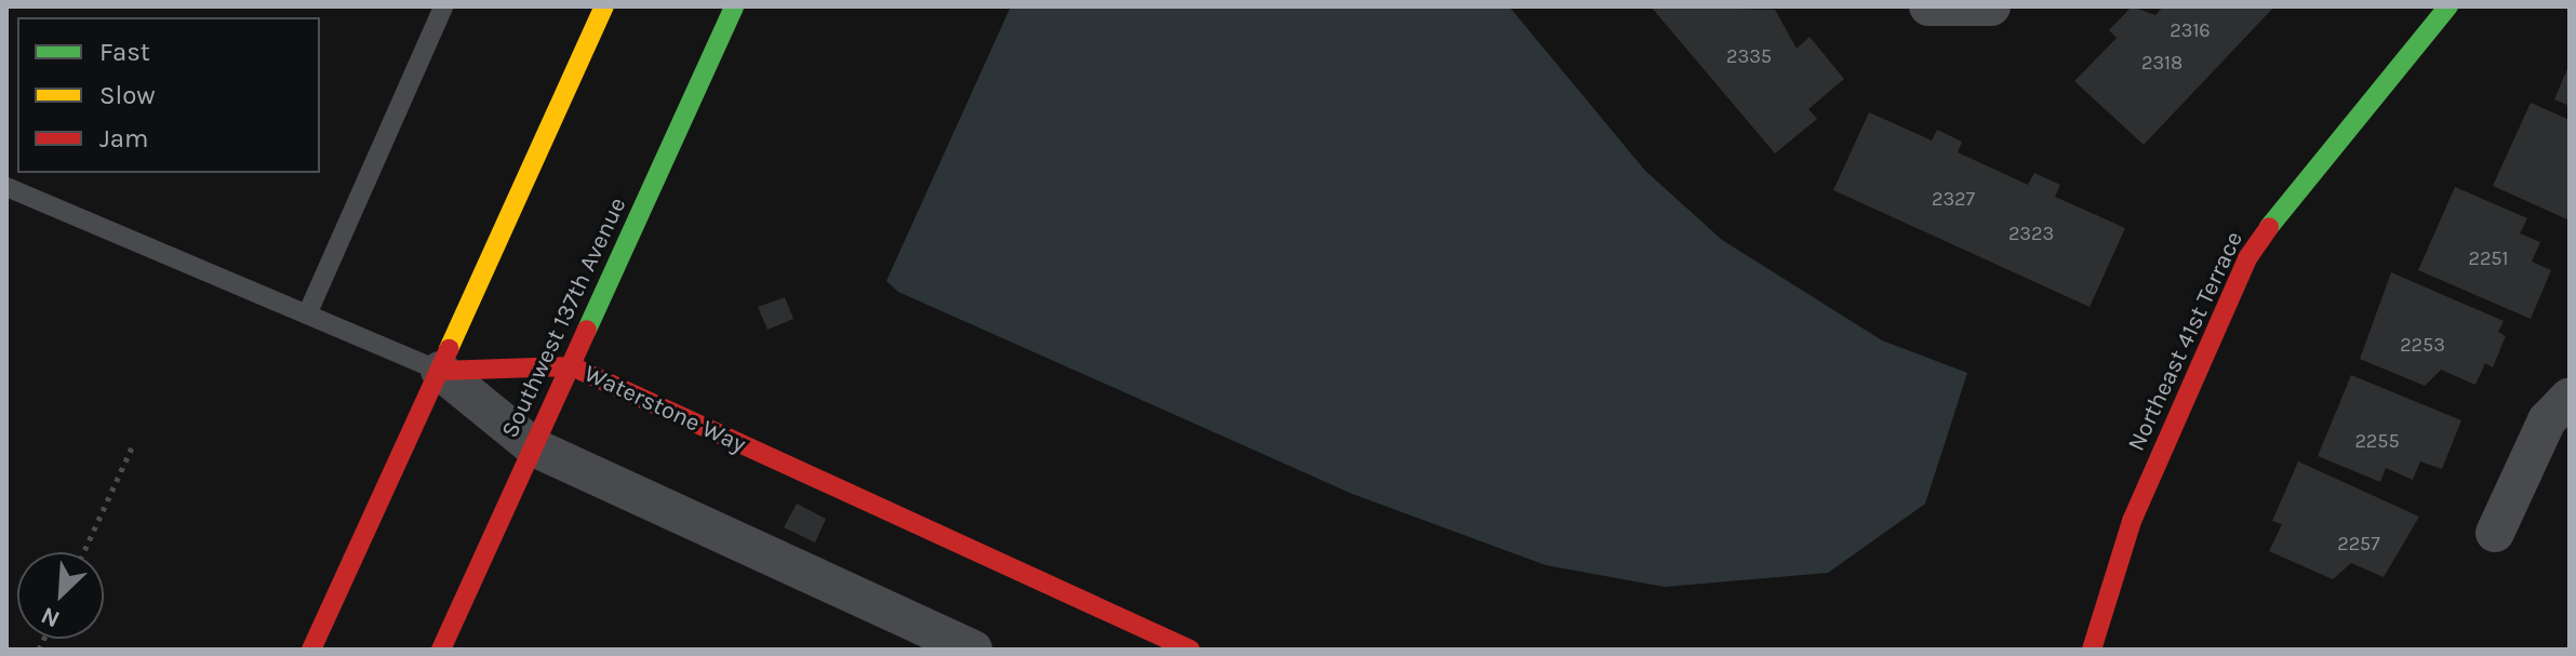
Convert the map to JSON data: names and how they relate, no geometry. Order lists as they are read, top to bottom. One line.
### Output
{"streets":{"street":["Southwest 137th Avenue","Northeast 41st Terrace","Waterstone Way"]},"crossings":[["Southwest 137th Avenue","Waterstone Way"]],"house_numbers":["2316","2335","2318","2327","2323","2251","2253","2255","2257"],"legend":["Fast","Slow","Jam"],"north":"bottom left"}
